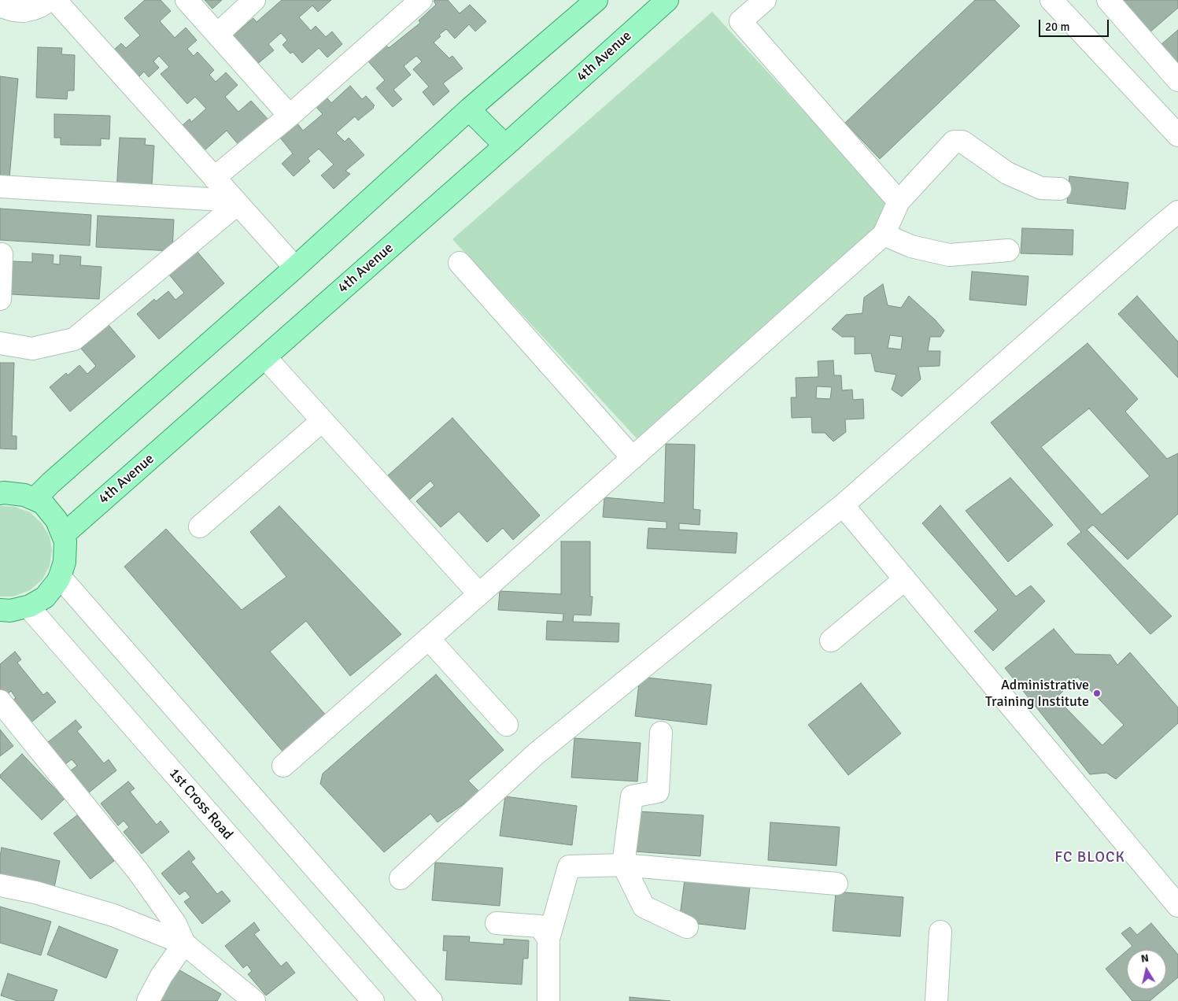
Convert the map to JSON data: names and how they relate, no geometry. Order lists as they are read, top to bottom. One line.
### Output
{"streets":{"main road":["4th Avenue"],"street":["1st Cross Road"]},"districts":["FC BLOCK"],"places":["Administrative Training Institute"],"scale_bar":"20 m","north":"top"}
